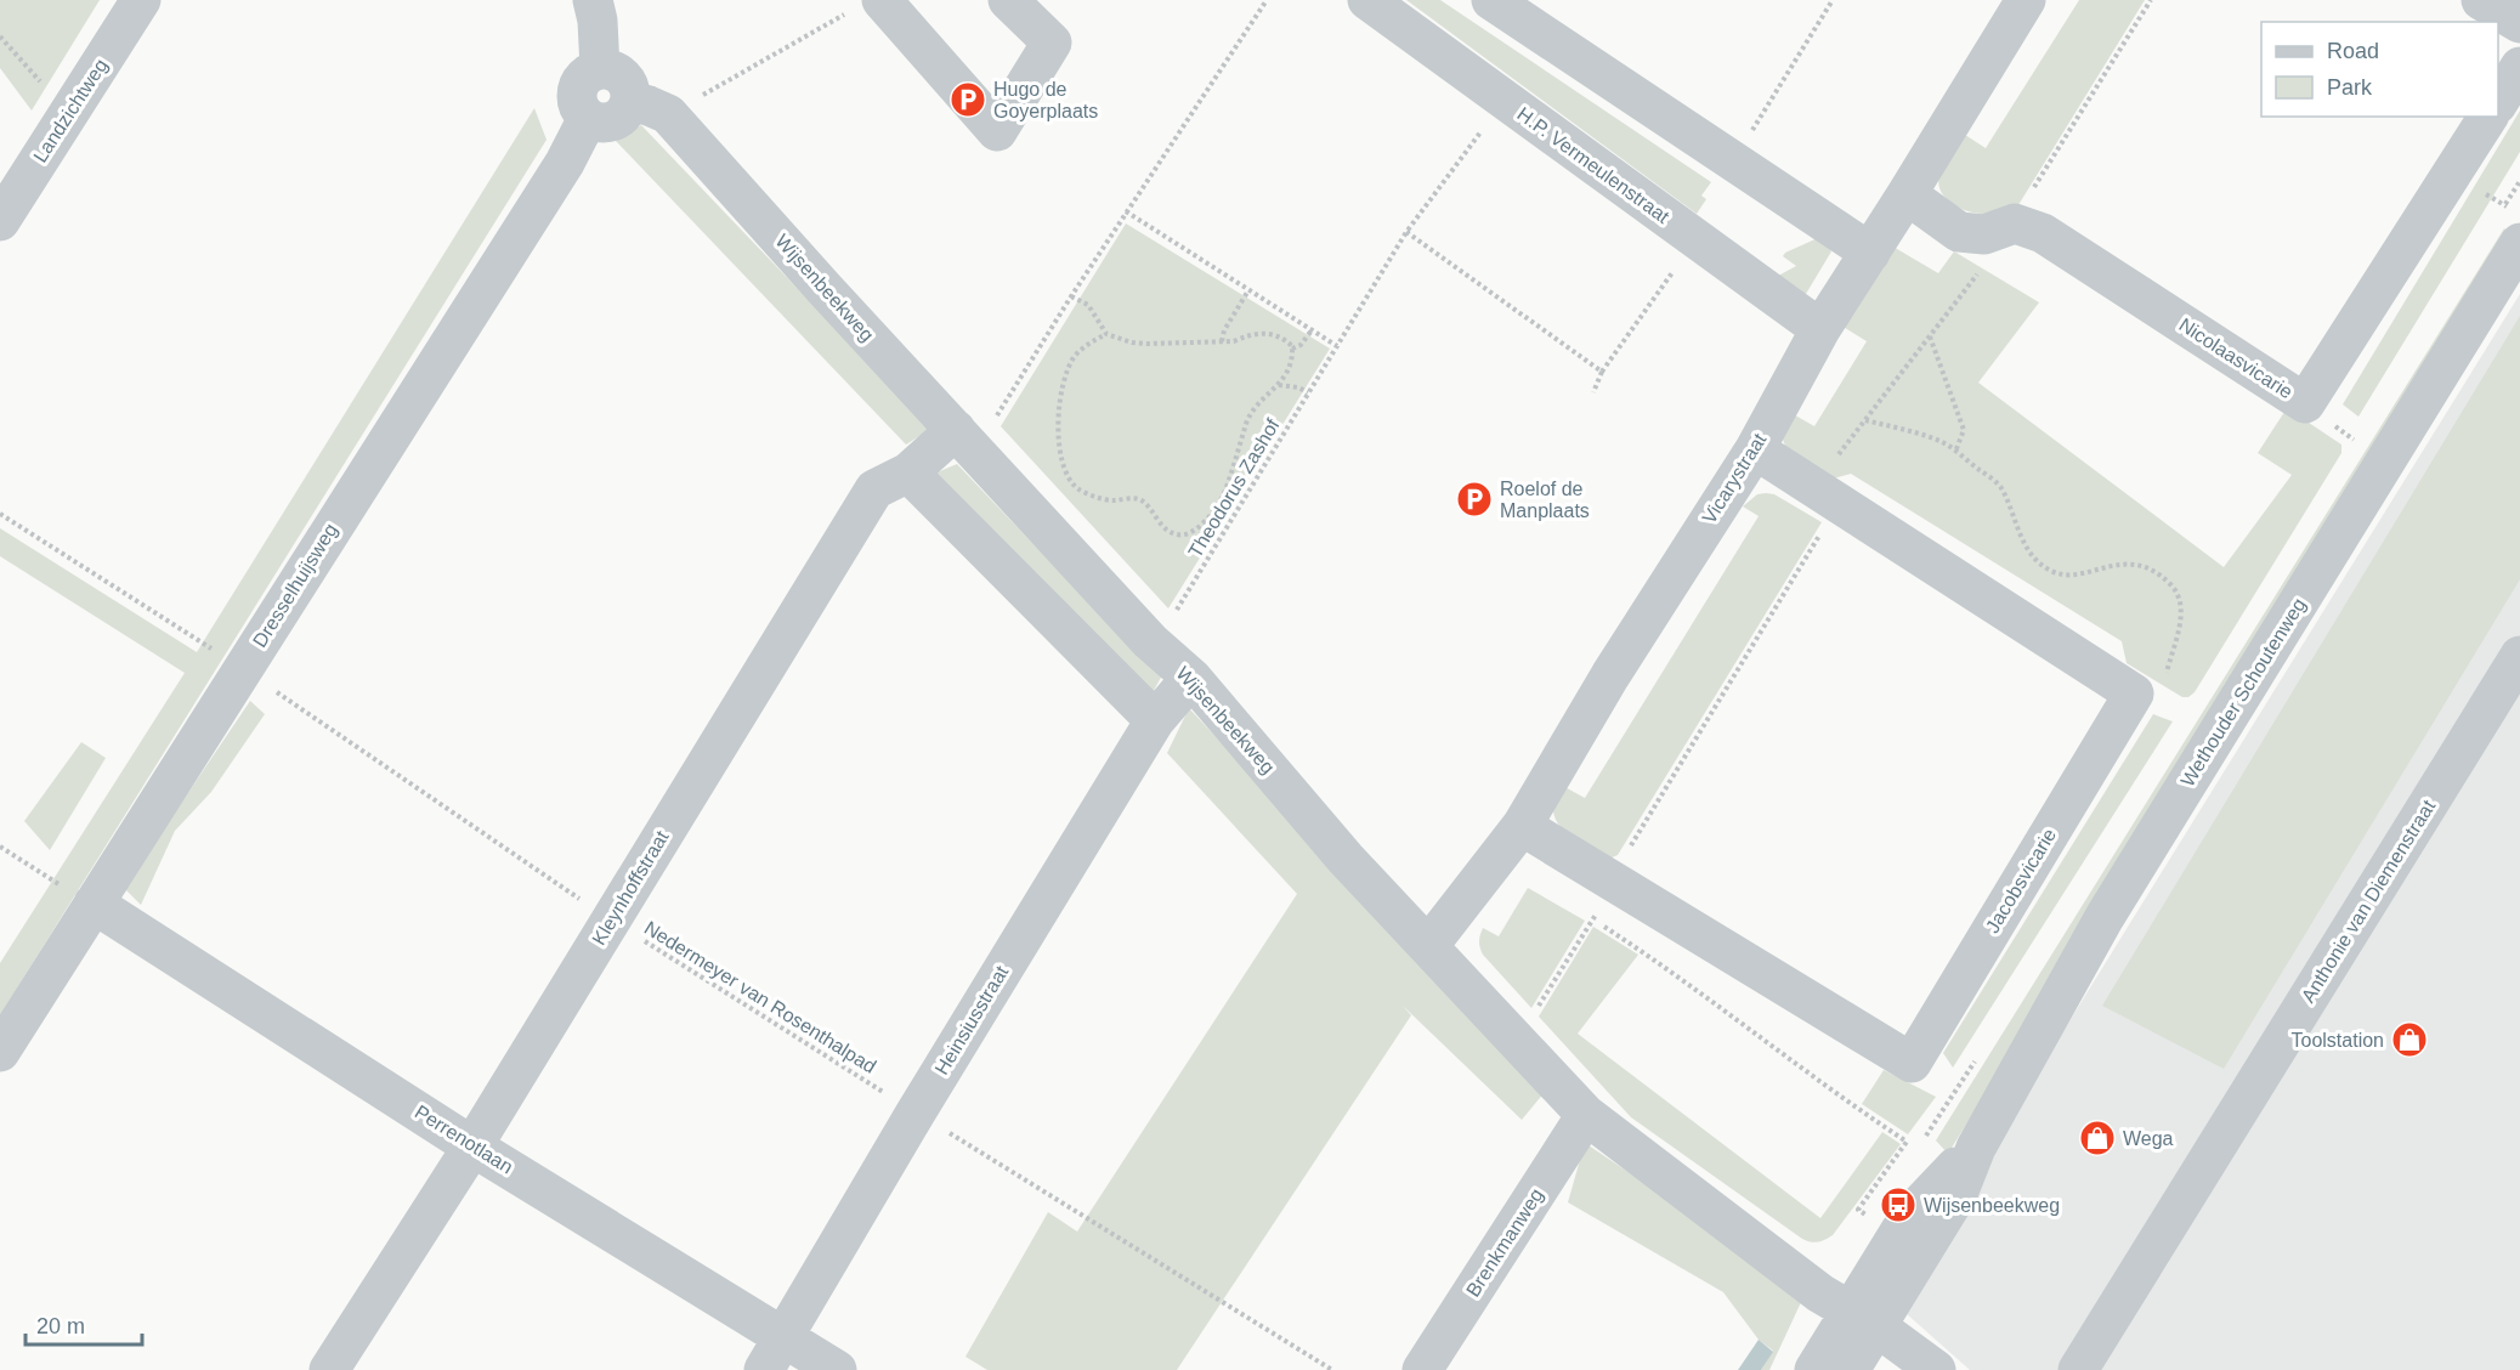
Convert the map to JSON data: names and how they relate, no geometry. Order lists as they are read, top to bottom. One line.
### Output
{"streets":{"street":["Landzichtweg","H.P. Vermeulenstraat","Wijsenbeekweg","Nicolaasvicarie","Vicarystraat","Dresselhuijsweg","Wethouder Schoutenweg","Jacobsvicarie","Kleynhoffstraat","Anthonie van Diemenstraat","Heinsiusstraat","Perrenotlaan","Brenkmanweg"],"path":["Theodorus Zashof","Nedermeyer van Rosenthalpad"]},"crossings":[["H.P. Vermeulenstraat","Vicarystraat"],["H.P. Vermeulenstraat","Theodorus Zashof"],["Wijsenbeekweg","Vicarystraat"],["Wijsenbeekweg","Theodorus Zashof"],["Wijsenbeekweg","Dresselhuijsweg"],["Wijsenbeekweg","Wethouder Schoutenweg"],["Wijsenbeekweg","Kleynhoffstraat"],["Wijsenbeekweg","Heinsiusstraat"],["Wijsenbeekweg","Brenkmanweg"],["Nicolaasvicarie","Vicarystraat"],["Vicarystraat","Jacobsvicarie"],["Dresselhuijsweg","Nedermeyer van Rosenthalpad"],["Dresselhuijsweg","Perrenotlaan"],["Kleynhoffstraat","Nedermeyer van Rosenthalpad"],["Kleynhoffstraat","Perrenotlaan"],["Nedermeyer van Rosenthalpad","Heinsiusstraat"],["Heinsiusstraat","Perrenotlaan"]],"places":{"parking":["Hugo de Goyerplaats","Roelof de Manplaats"],"shop":["Toolstation","Wega"],"bus stop":["Wijsenbeekweg"]},"legend":["Road","Park"],"scale_bar":"20 m"}
